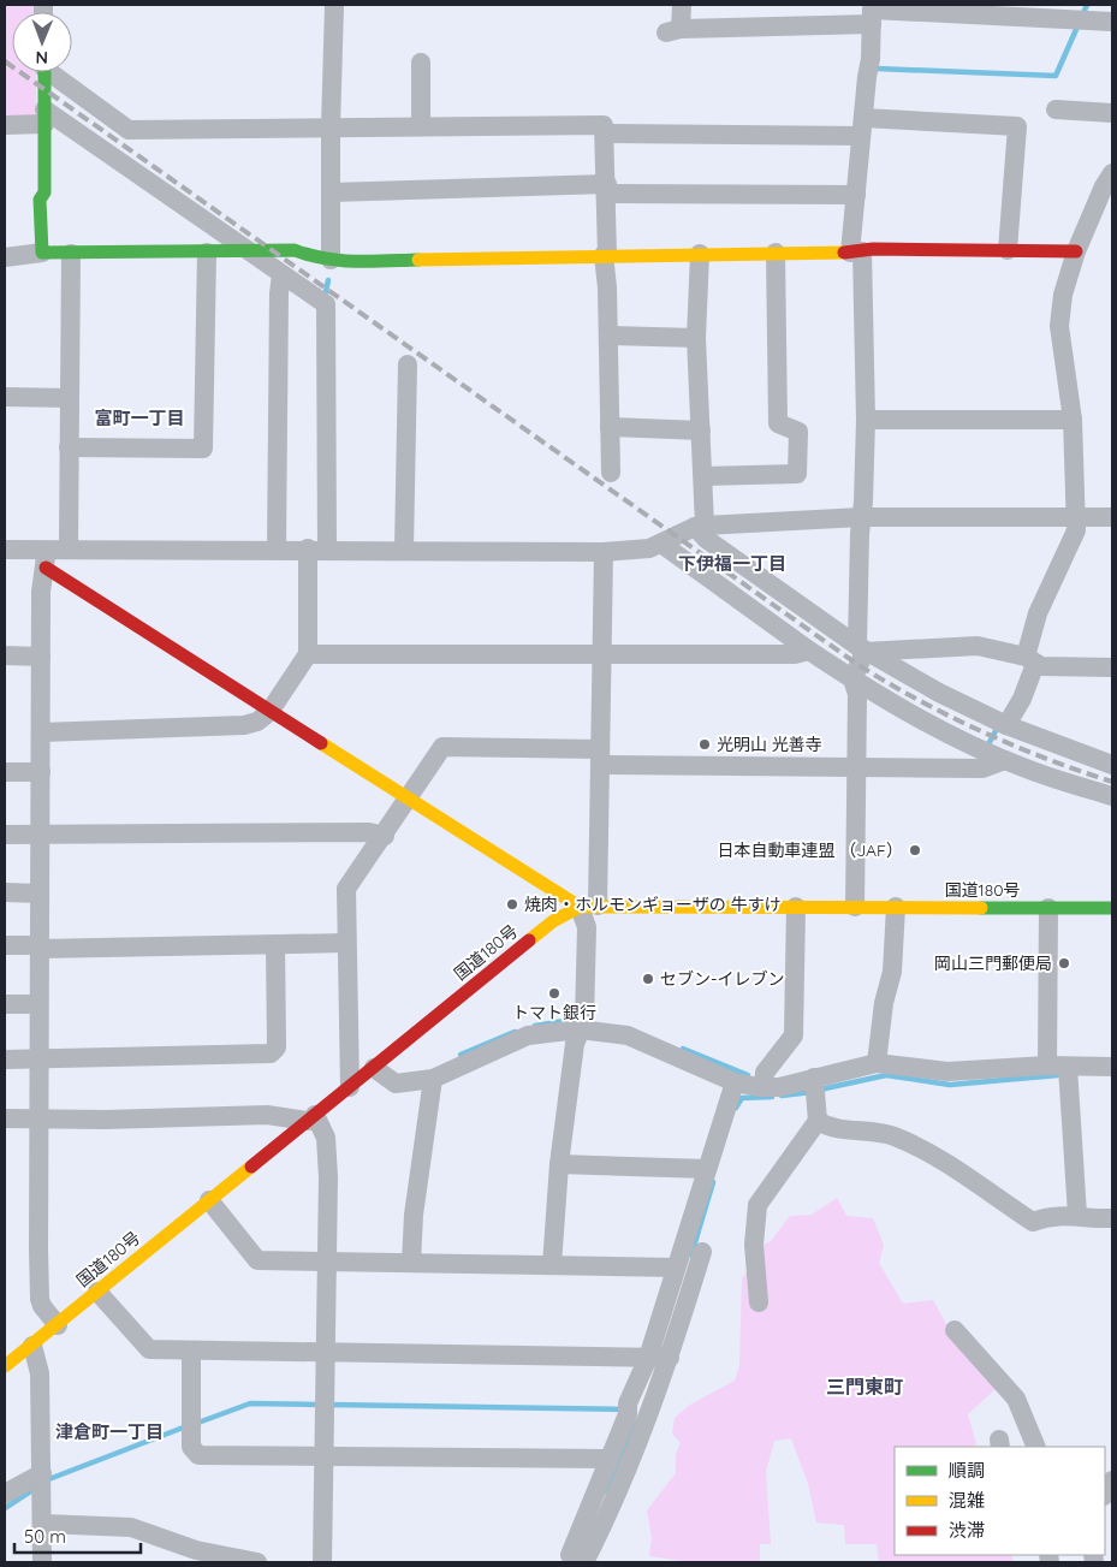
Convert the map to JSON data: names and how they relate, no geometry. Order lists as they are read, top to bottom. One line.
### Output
{"streets":{"main road":["国道180号"]},"districts":["富町一丁目","下伊福一丁目","三門東町","津倉町一丁目"],"places":["光明山 光善寺","日本自動車連盟 （JAF）","焼肉・ホルモンギョーザの 牛すけ","岡山三門郵便局","セブン-イレブン","トマト銀行"],"legend":["順調","混雑","渋滞"],"scale_bar":"50 m","north":"bottom"}
